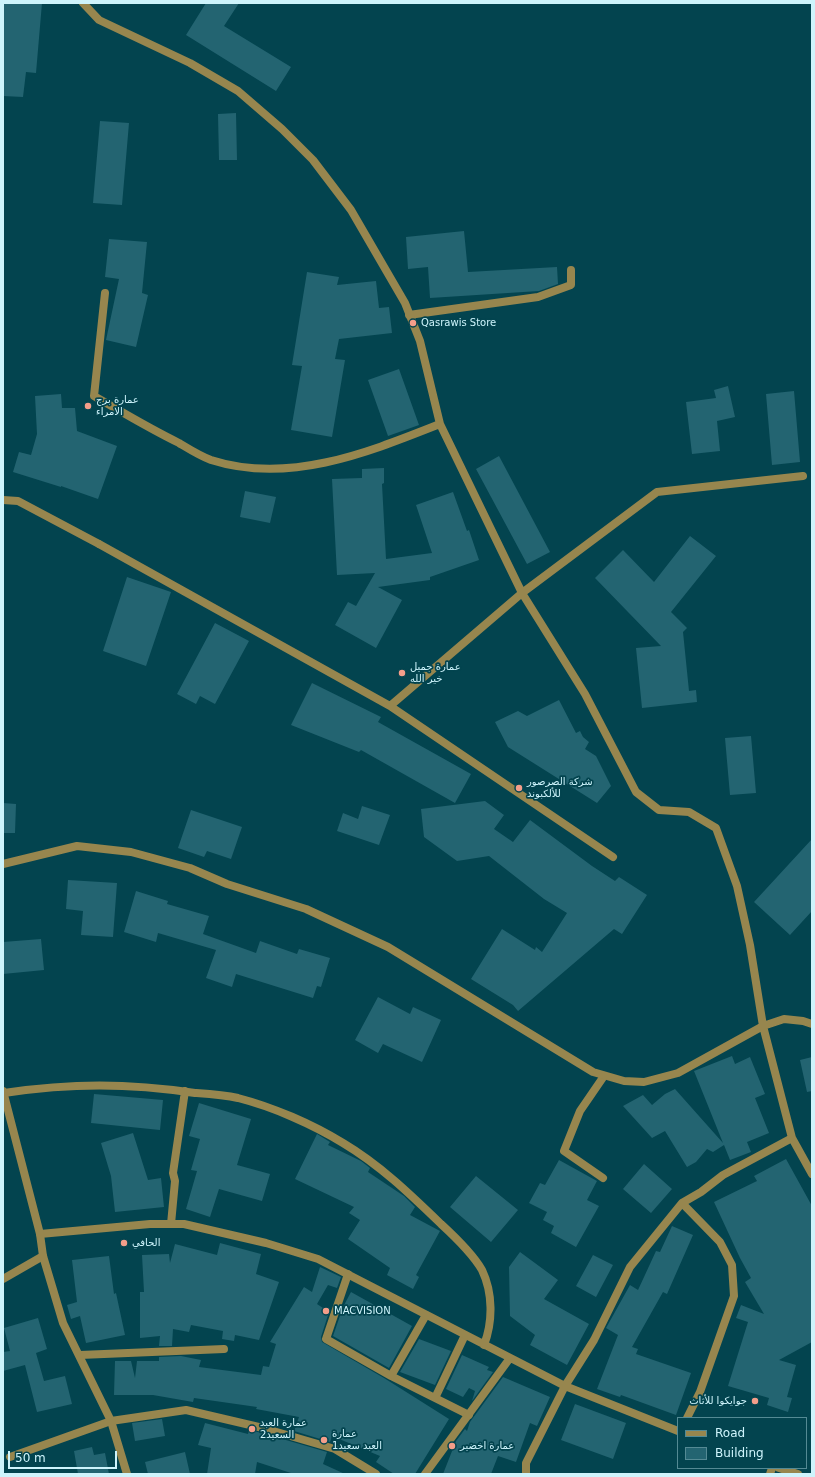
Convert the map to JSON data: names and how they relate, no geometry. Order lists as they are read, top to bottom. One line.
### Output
{"places":["Qasrawis Store","عمارة برج الامراء","عمارة جميل خير الله","شركة الصرصور للألكبوند","الحافي","MACVISION","جوايكوا للأثاث","عمارة العبد السعيد2","عمارة العبد سعيد1","عمارة اخضير"],"legend":["Road","Building"],"scale_bar":"50 m"}
